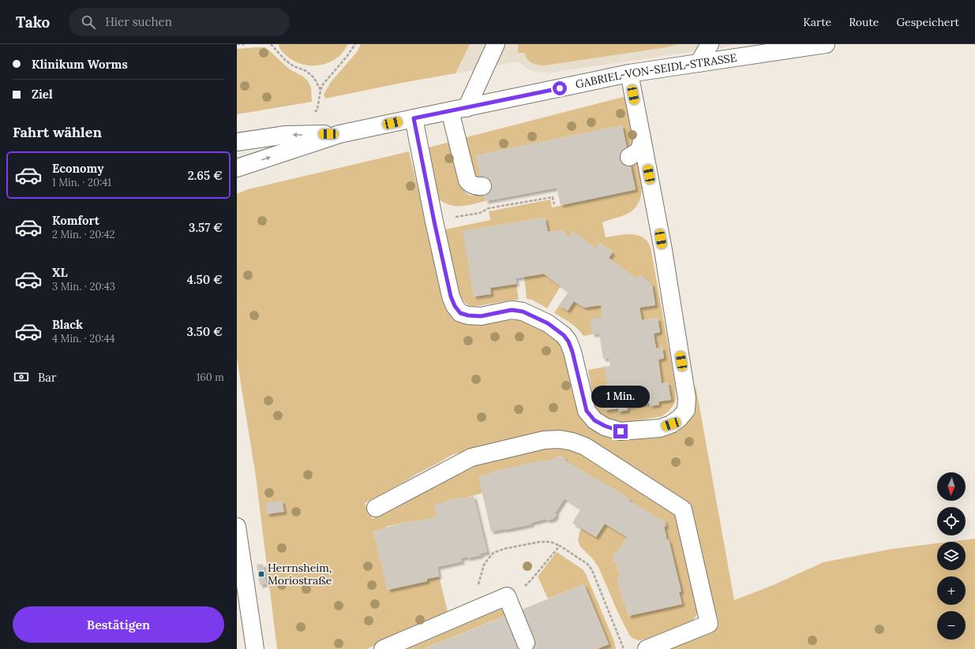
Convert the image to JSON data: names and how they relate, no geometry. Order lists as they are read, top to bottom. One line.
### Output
{"streets":{"street":["GABRIEL-VON-SEIDL-STRASSE"]},"places":{"transit":["Herrnsheim, Moriostraße"]},"north":"bottom","page":{"header":"Tako","search":"Hier suchen","nav":["Karte","Route","Gespeichert"],"banner":["Klinikum Worms","Ziel"],"heading":"Fahrt wählen","list":[{"name":"Economy","note":"1 Min. · 20:41","value":"2.65 €"},{"name":"Komfort","note":"2 Min. · 20:42","value":"3.57 €"},{"name":"XL","note":"3 Min. · 20:43","value":"4.50 €"},{"name":"Black","note":"4 Min. · 20:44","value":"3.50 €"}],"pay":["Bar","160 m"],"bubble":"1 Min.","map_buttons":["+","−"],"buttons":"Bestätigen"}}
